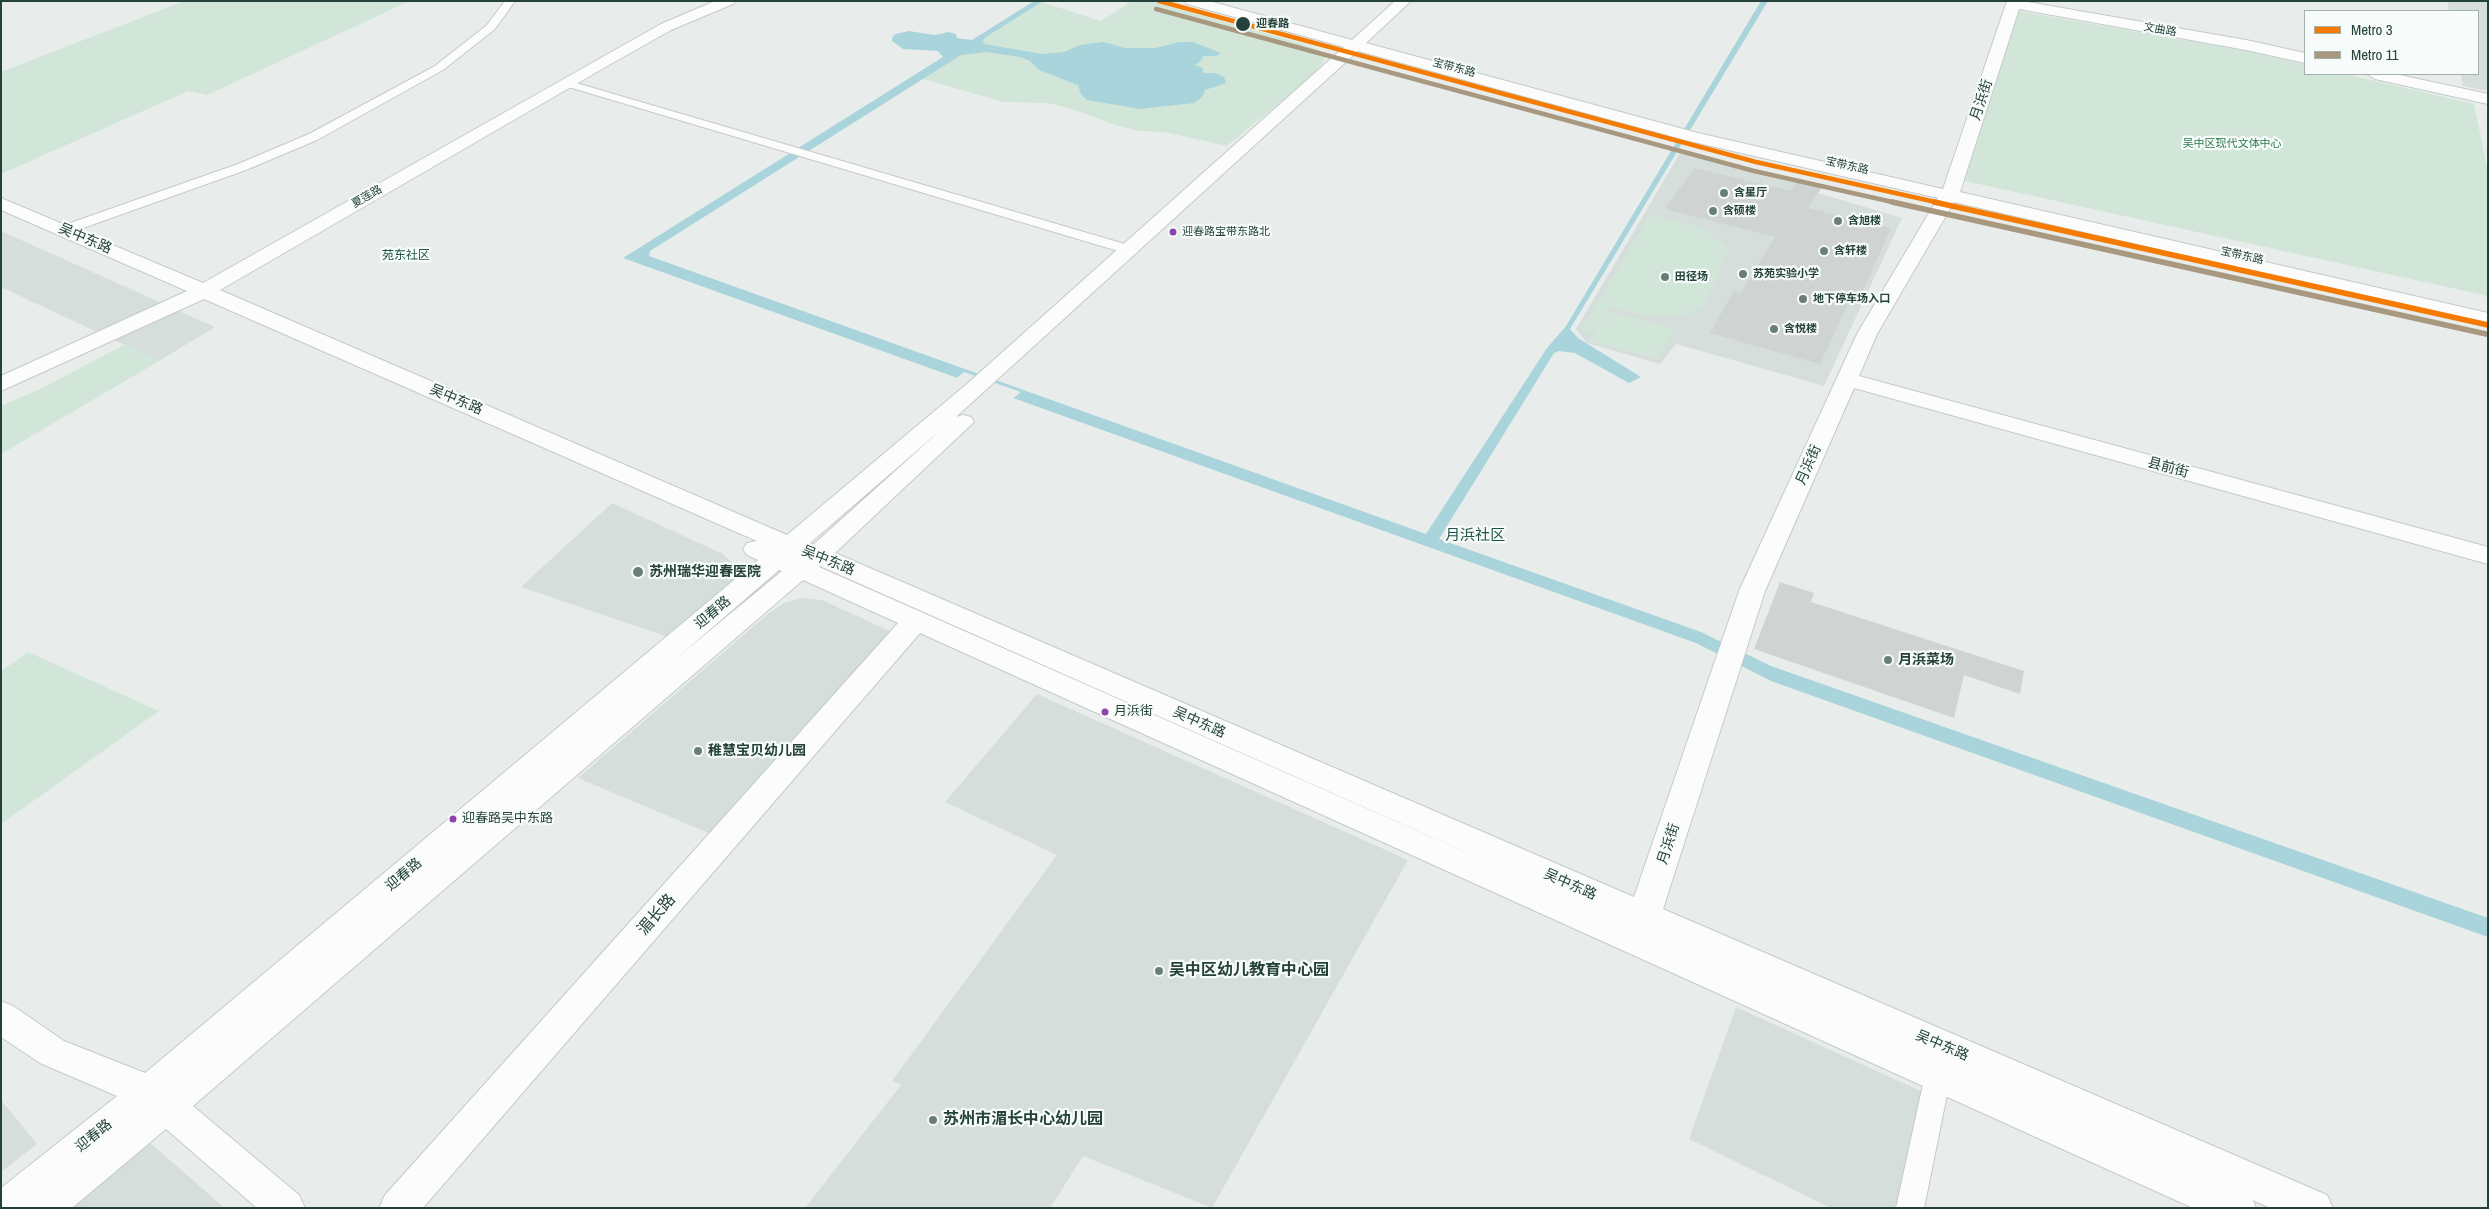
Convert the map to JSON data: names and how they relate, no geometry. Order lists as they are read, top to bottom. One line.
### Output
{"streets":{"main road":["文曲路","宝带东路","月浜街","夏莲路","吴中东路","县前街","迎春路","湄长路"]},"crossings":[["文曲路","月浜街"],["宝带东路","月浜街"],["宝带东路","迎春路"],["月浜街","吴中东路"],["月浜街","县前街"],["夏莲路","吴中东路"],["吴中东路","迎春路"],["吴中东路","湄长路"]],"districts":["苑东社区","月浜社区"],"parks":["吴中区现代文体中心"],"places":["迎春路","含星厅","含硕楼","含旭楼","迎春路宝带东路北","含轩楼","苏苑实验小学","田径场","地下停车场入口","含悦楼","苏州瑞华迎春医院","月浜菜场","月浜街","稚慧宝贝幼儿园","迎春路吴中东路","吴中区幼儿教育中心园","苏州市湄长中心幼儿园"],"lines":["metro line 3","metro line 11"],"legend":["Metro 3","Metro 11"]}
